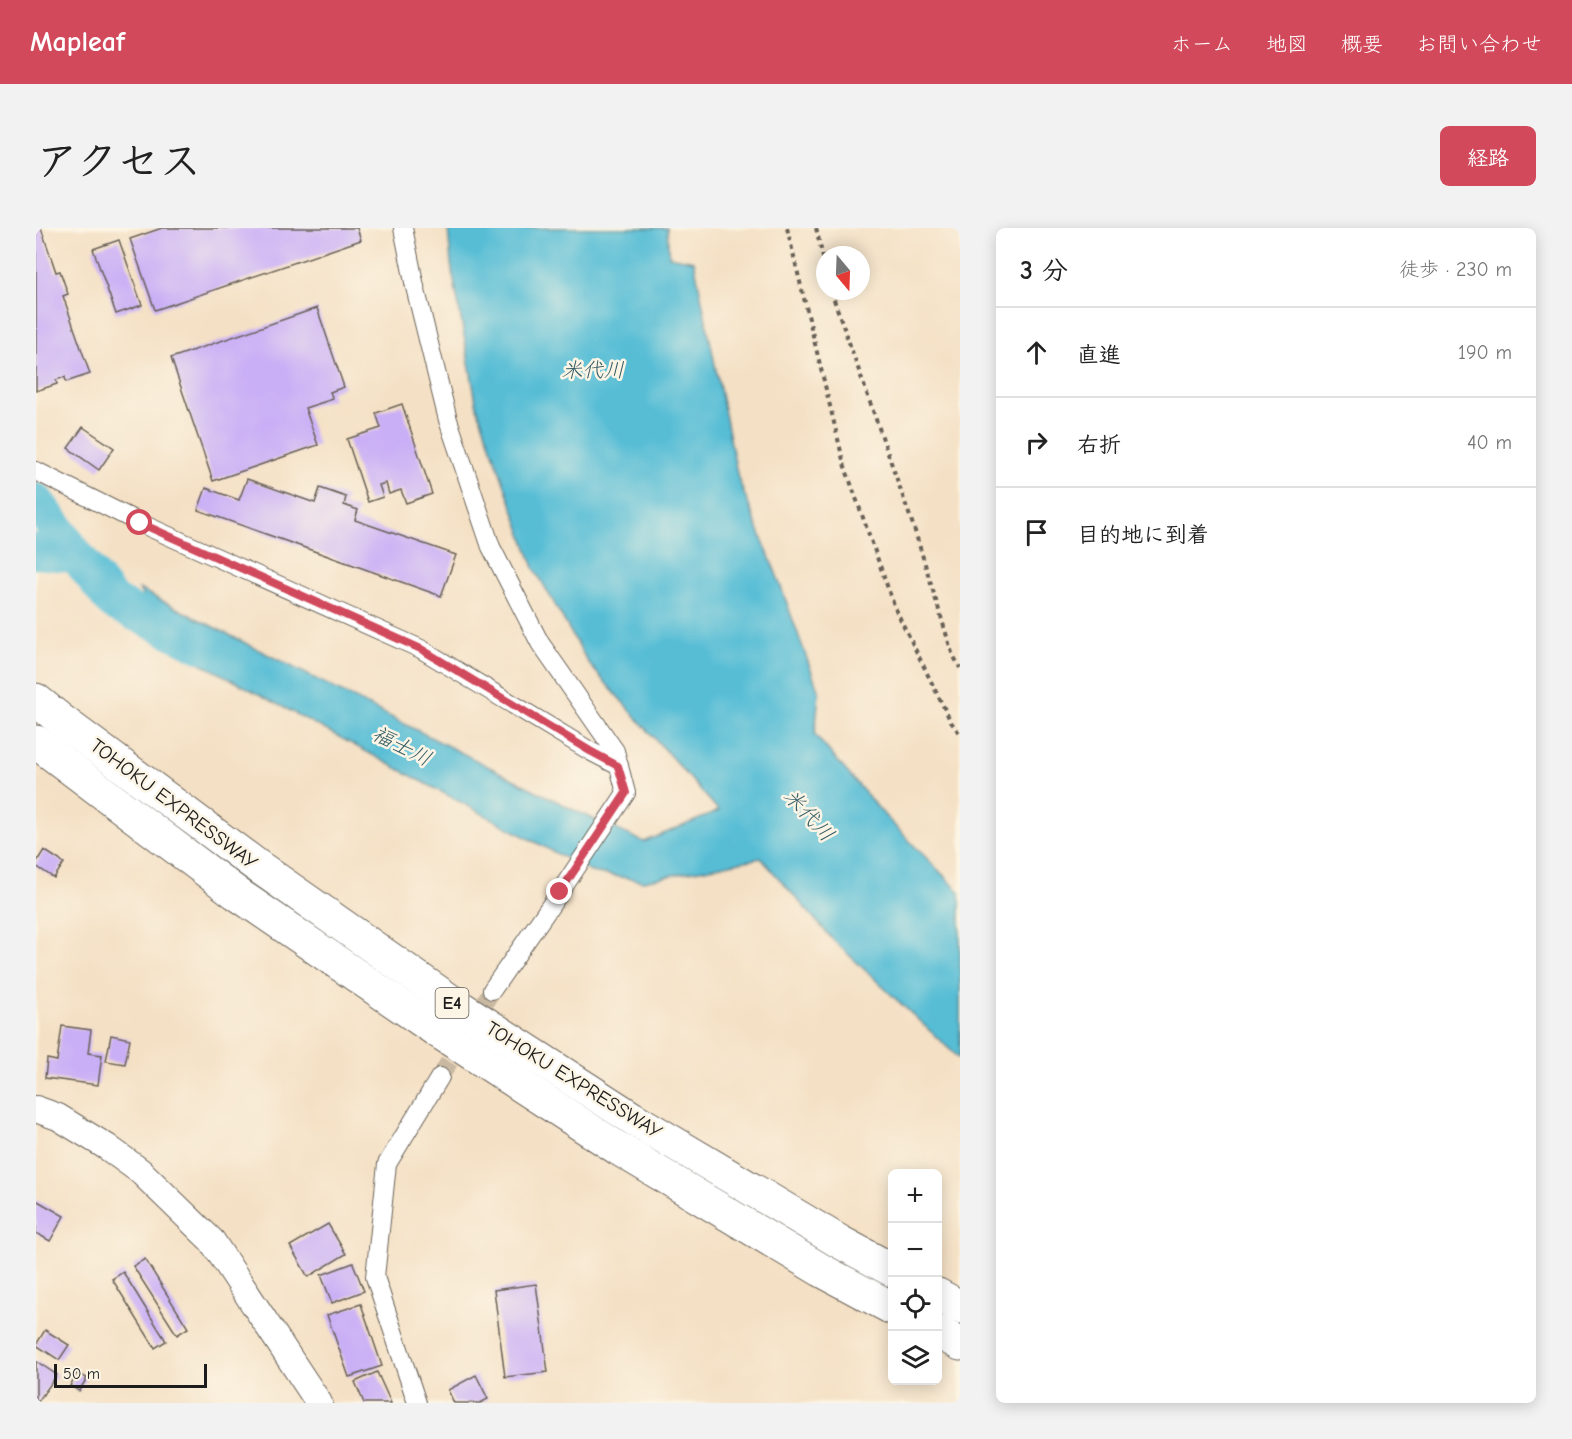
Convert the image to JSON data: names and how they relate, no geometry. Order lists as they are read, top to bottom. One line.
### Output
{"streets":{"highway":["TOHOKU EXPRESSWAY","E4"]},"water":["米代川","福士川"],"scale_bar":"50 m","north":"bottom","page":{"header":"Mapleaf","nav":["ホーム","地図","概要","お問い合わせ"],"title":"アクセス","buttons":"経路","heading":["3 分","徒歩 · 230 m"],"list":[["直進","190 m"],["右折","40 m"],"目的地に到着"],"map_buttons":["+","−"],"scale":"50 m"}}
